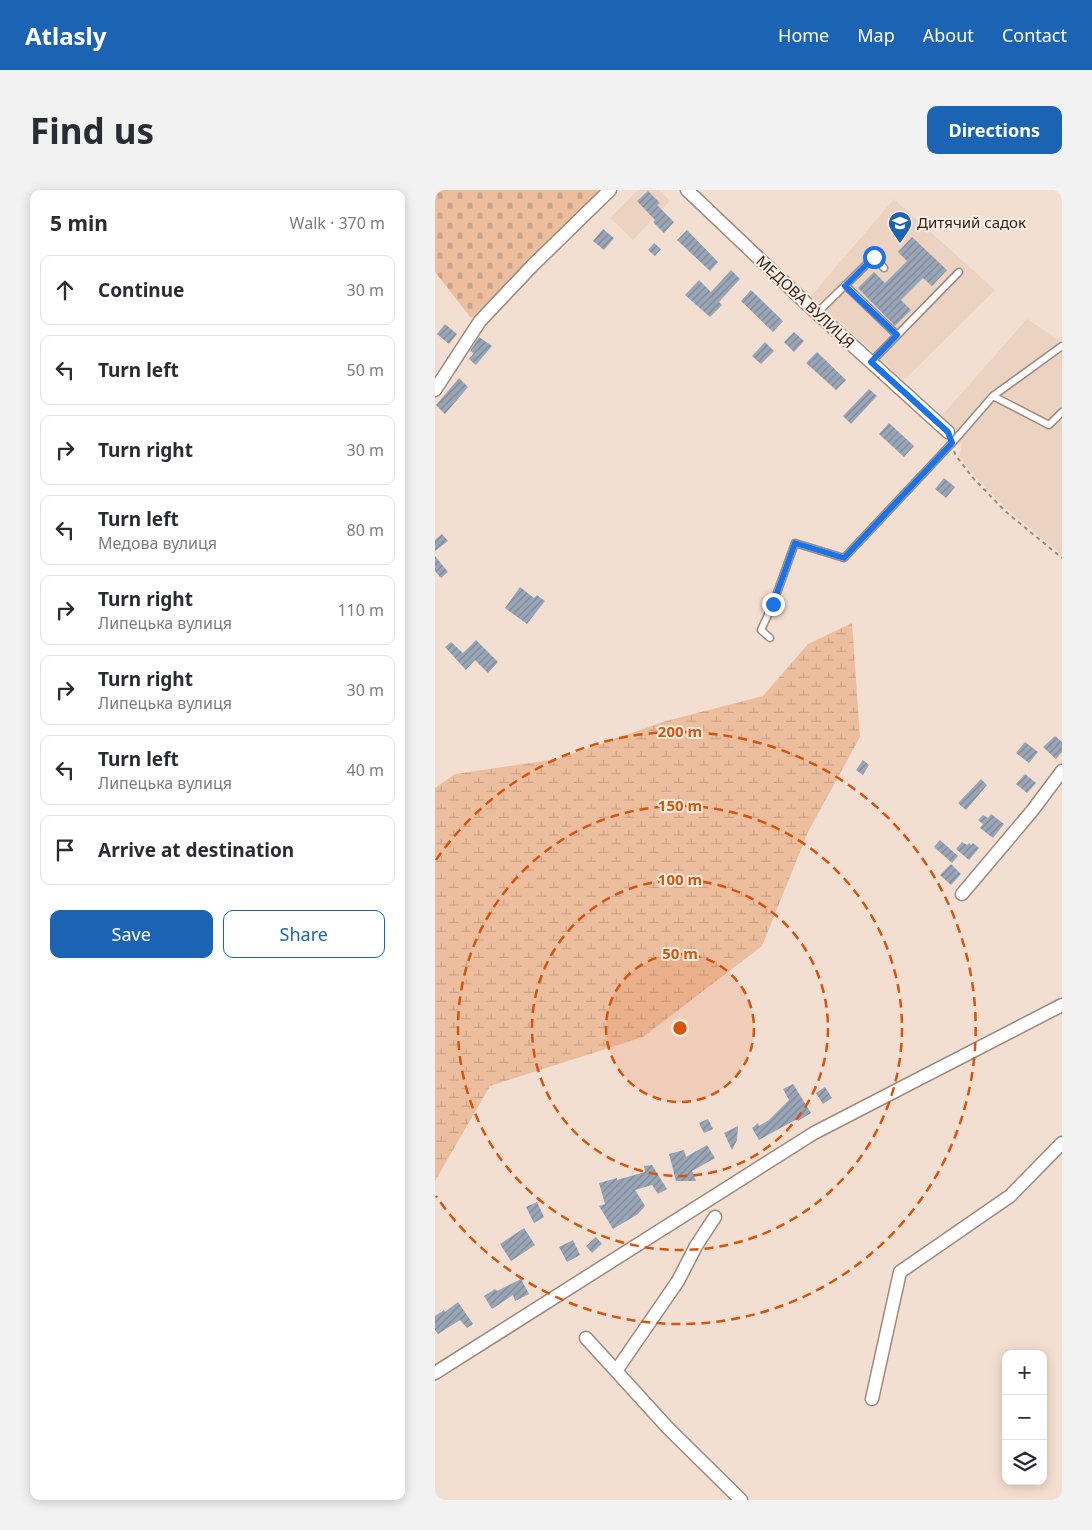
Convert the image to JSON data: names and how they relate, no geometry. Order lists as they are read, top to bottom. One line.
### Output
{"streets":{"street":["МЕДОВА ВУЛИЦЯ"]},"places":{"school or university":["Дитячий садок"]},"page":{"header":"Atlasly","nav":["Home","Map","About","Contact"],"buttons":["Directions",["Save","Share"]],"title":"Find us","heading":["5 min","Walk · 370 m"],"list":[["Continue","30 m"],["Turn left","50 m"],["Turn right","30 m"],["Turn left","Медова вулиця","80 m"],["Turn right","Липецька вулиця","110 m"],["Turn right","Липецька вулиця","30 m"],["Turn left","Липецька вулиця","40 m"],"Arrive at destination"],"map_buttons":["+","−"]},"rings":["200 m","150 m","100 m","50 m"]}
